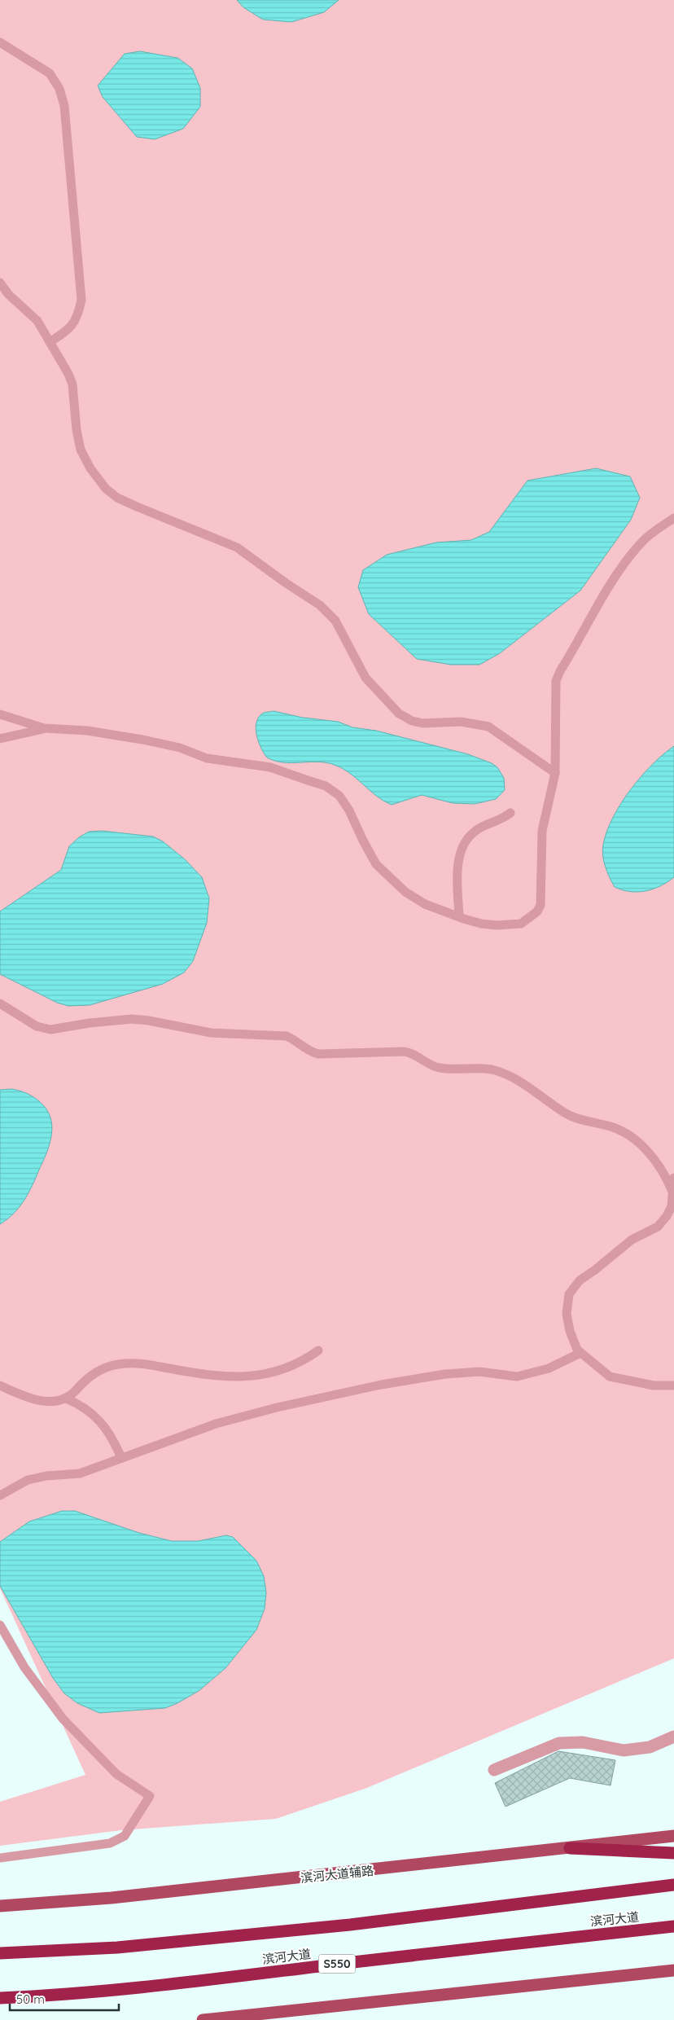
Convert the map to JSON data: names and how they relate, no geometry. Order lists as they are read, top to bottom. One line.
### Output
{"streets":{"highway":["滨河大道","S550"],"main road":["滨河大道辅路"]},"scale_bar":"50 m"}
